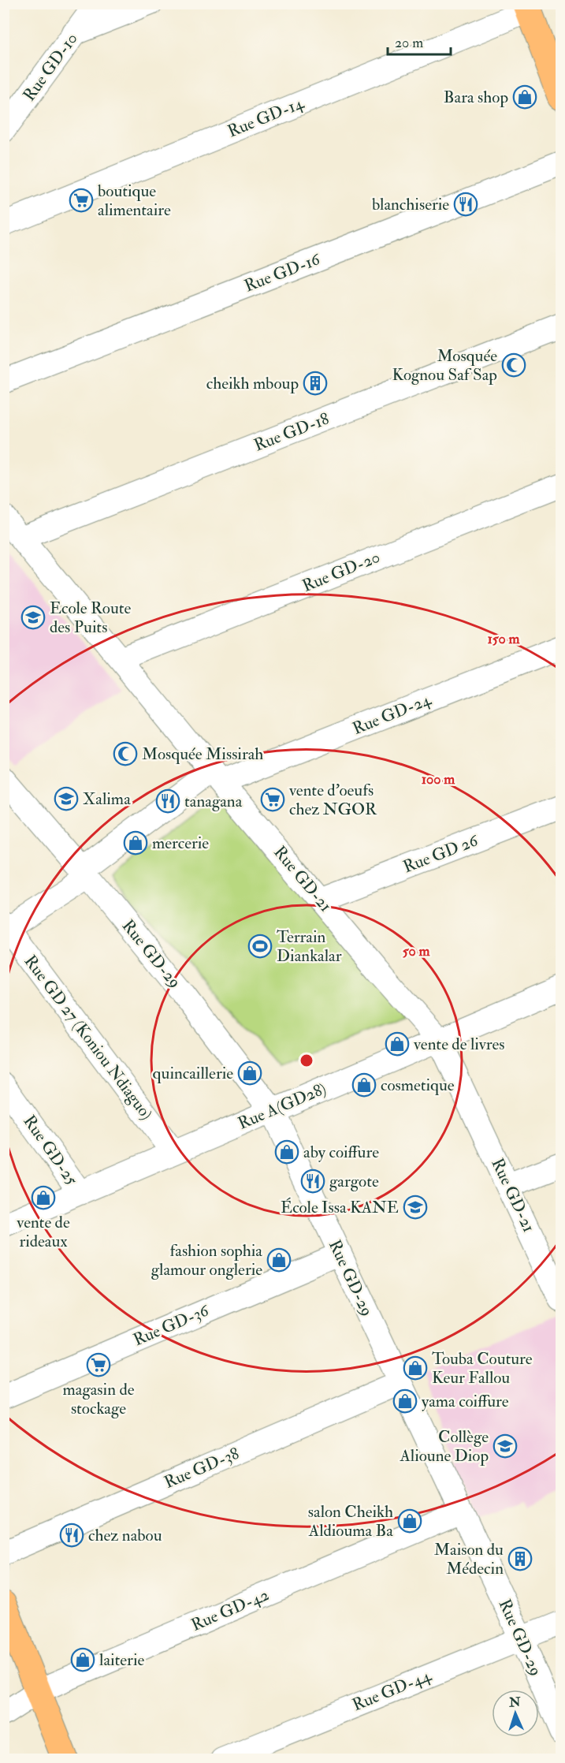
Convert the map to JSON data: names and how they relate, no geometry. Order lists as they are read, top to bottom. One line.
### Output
{"streets":{"street":["Rue GD-10","Rue GD-14","Rue GD-16","Rue GD-18","Rue GD-20","Rue GD-24","Rue GD 26","Rue GD-21","Rue GD-29","Rue GD 27 (Koniou Ndiaguo)","Rue A(GD28)","Rue GD-25","Rue GD-36","Rue GD-38","Rue GD-42","Rue GD-44"]},"crossings":[["Rue GD-18","Rue GD-21"],["Rue GD-20","Rue GD-21"],["Rue GD-24","Rue GD-21"],["Rue GD-24","Rue GD-29"],["Rue GD-24","Rue GD 27 (Koniou Ndiaguo)"],["Rue GD 26","Rue GD-21"],["Rue GD-21","Rue A(GD28)"],["Rue GD-29","Rue A(GD28)"],["Rue GD-29","Rue GD-36"],["Rue GD-29","Rue GD-38"],["Rue GD-29","Rue GD-42"],["Rue GD-29","Rue GD-44"],["Rue GD 27 (Koniou Ndiaguo)","Rue A(GD28)"],["Rue A(GD28)","Rue GD-25"]],"places":{"shop":["Bara shop","mercerie","vente de livres","quincaillerie","cosmetique","aby coiffure","vente de rideaux","fashion sophia glamour onglerie","Touba Couture Keur Fallou","yama coiffure","salon Cheikh Aldiouma Ba","laiterie"],"supermarket":["boutique alimentaire","vente d'oeufs chez NGOR","magasin de stockage"],"restaurant":["blanchiserie","tanagana","gargote","chez nabou"],"mosque":["Mosquée Kognou Saf Sap","Mosquée Missirah"],"building":["cheikh mboup","Maison du Médecin"],"school or university":["Ecole Route des Puits","Xalima","École Issa KANE","Collège Alioune Diop"],"sports":["Terrain Diankalar"]},"scale_bar":"20 m","north":"top","rings":["150 m","100 m","50 m"]}
